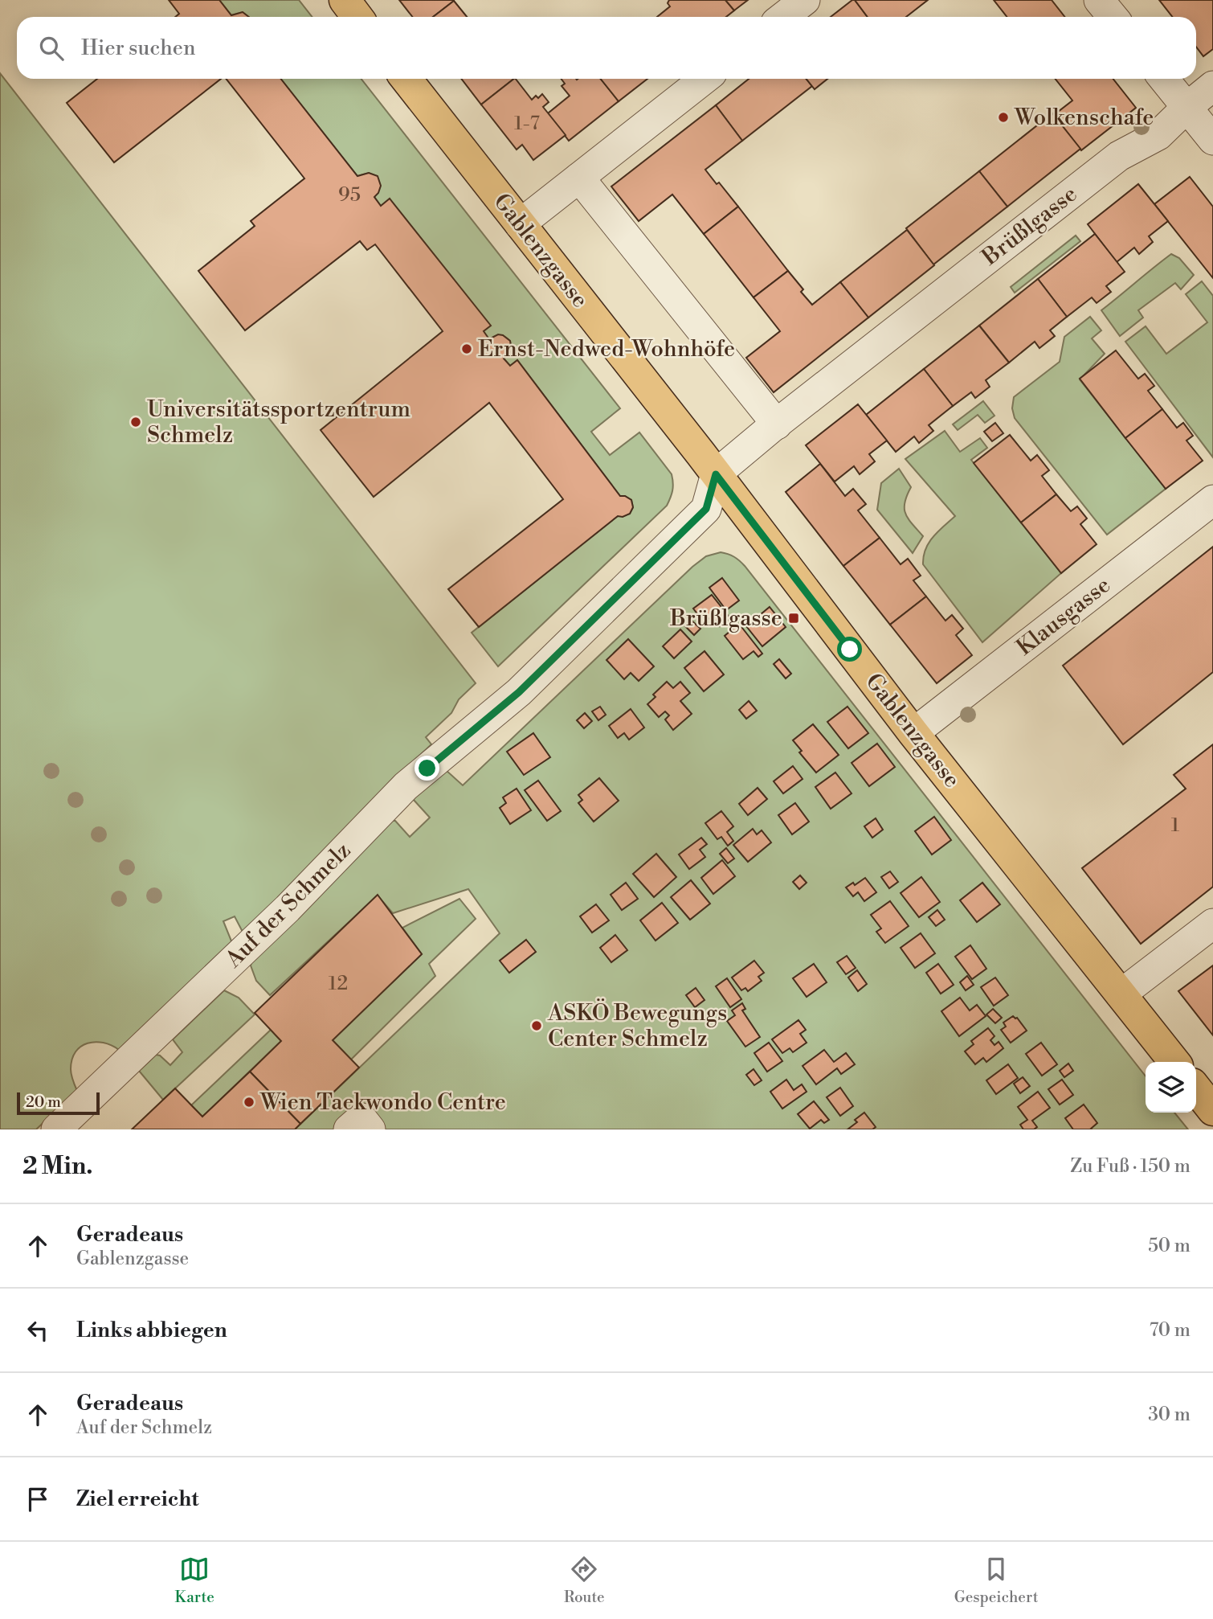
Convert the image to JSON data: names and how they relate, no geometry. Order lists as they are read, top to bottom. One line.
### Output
{"streets":{"main road":["Gablenzgasse"],"street":["Brüßlgasse","Klausgasse","Auf der Schmelz"]},"crossings":[["Brüßlgasse","Gablenzgasse"],["Brüßlgasse","Auf der Schmelz"],["Gablenzgasse","Klausgasse"],["Gablenzgasse","Auf der Schmelz"]],"places":{"other":["Wolkenschafe","Ernst-Nedwed-Wohnhöfe","Universitätssportzentrum Schmelz","ASKÖ Bewegungs Center Schmelz","Wien Taekwondo Centre"],"transit":["Brüßlgasse"]},"house_numbers":["1-7","95","1","12"],"scale_bar":"20 m","page":{"search":"Hier suchen","scale":"20 m","heading":["2 Min.","Zu Fuß · 150 m"],"list":[["Geradeaus","Gablenzgasse","50 m"],["Links abbiegen","70 m"],["Geradeaus","Auf der Schmelz","30 m"],"Ziel erreicht"],"nav":["Karte","Route","Gespeichert"]}}
